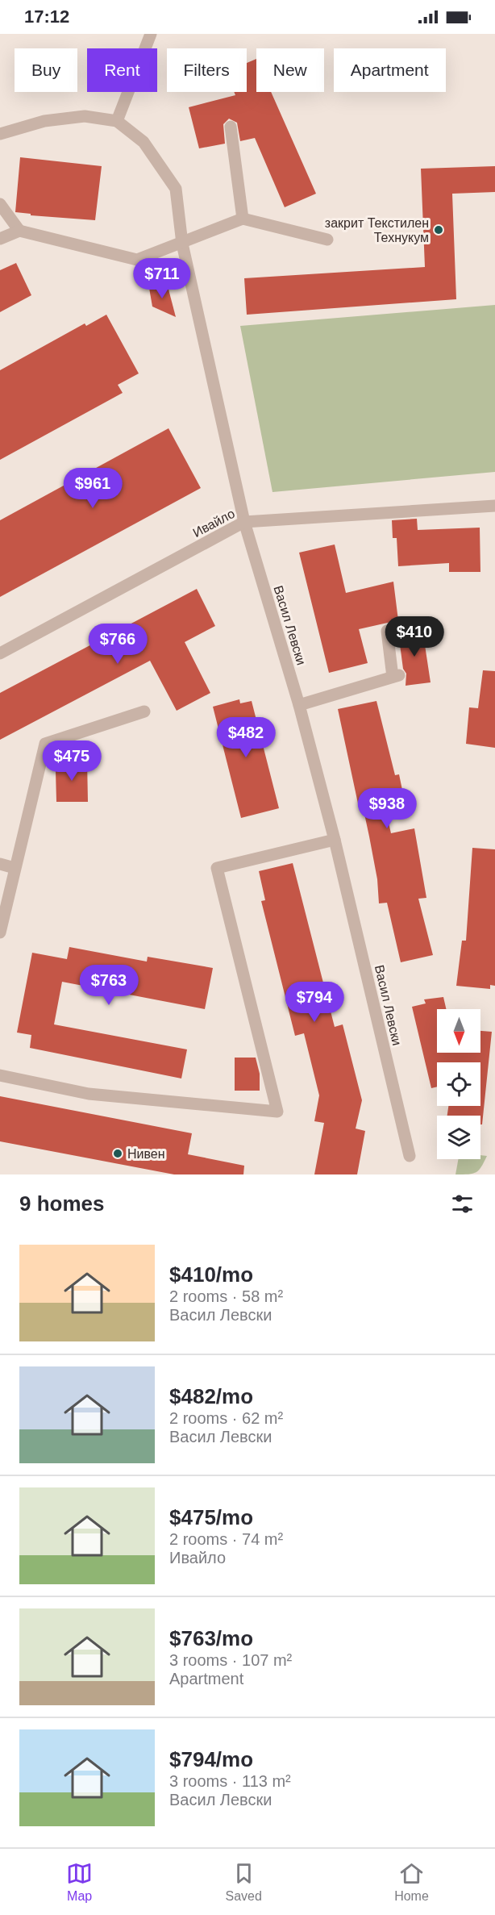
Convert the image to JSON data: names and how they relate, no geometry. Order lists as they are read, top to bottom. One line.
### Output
{"streets":{"street":["Ивайло","Васил Левски"]},"crossings":[["Ивайло","Васил Левски"]],"places":["закрит Текстилен Технукум","Нивен"],"north":"bottom","page":{"status":"17:12","chip":["Buy","Rent","Filters","New","Apartment"],"price":["$711","$961","$410","$766","$482","$475","$938","$763","$794"],"heading":"9 homes","list":[{"name":"$410/mo","note":"2 rooms · 58 m² · Васил Левски"},{"name":"$482/mo","note":"2 rooms · 62 m² · Васил Левски"},{"name":"$475/mo","note":"2 rooms · 74 m² · Ивайло"},{"name":"$763/mo","note":"3 rooms · 107 m² · Apartment"},{"name":"$794/mo","note":"3 rooms · 113 m² · Васил Левски"}],"tabs":["Map","Saved","Home"]}}
